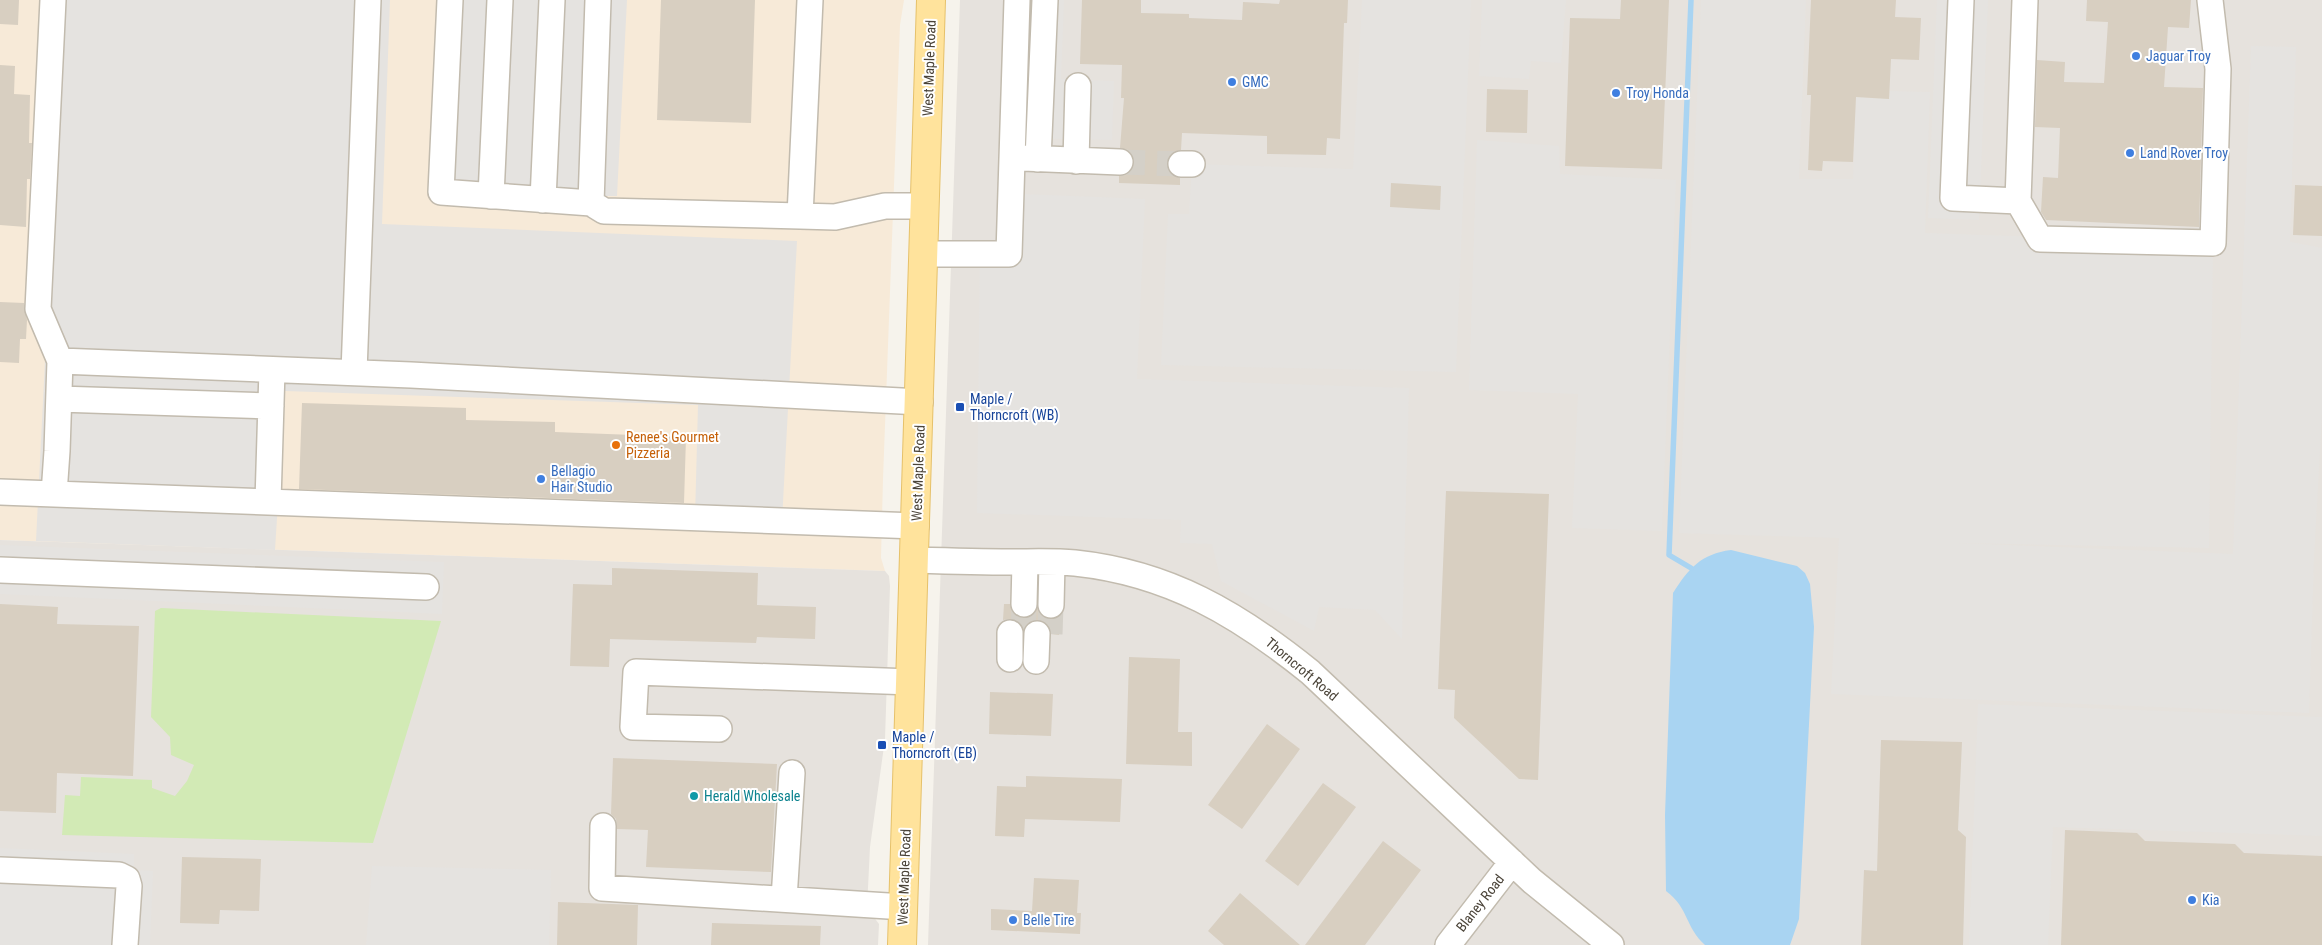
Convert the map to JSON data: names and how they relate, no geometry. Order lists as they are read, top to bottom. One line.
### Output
{"streets":{"main road":["West Maple Road"],"street":["Thorncroft Road","Blaney Road"]},"crossings":[["West Maple Road","Thorncroft Road"],["Thorncroft Road","Blaney Road"]],"places":{"other":["Jaguar Troy","GMC","Troy Honda","Land Rover Troy","Renee's Gourmet Pizzeria","Bellagio Hair Studio","Herald Wholesale","Kia","Belle Tire"],"transit":["Maple / Thorncroft (WB)","Maple / Thorncroft (EB)"]}}
